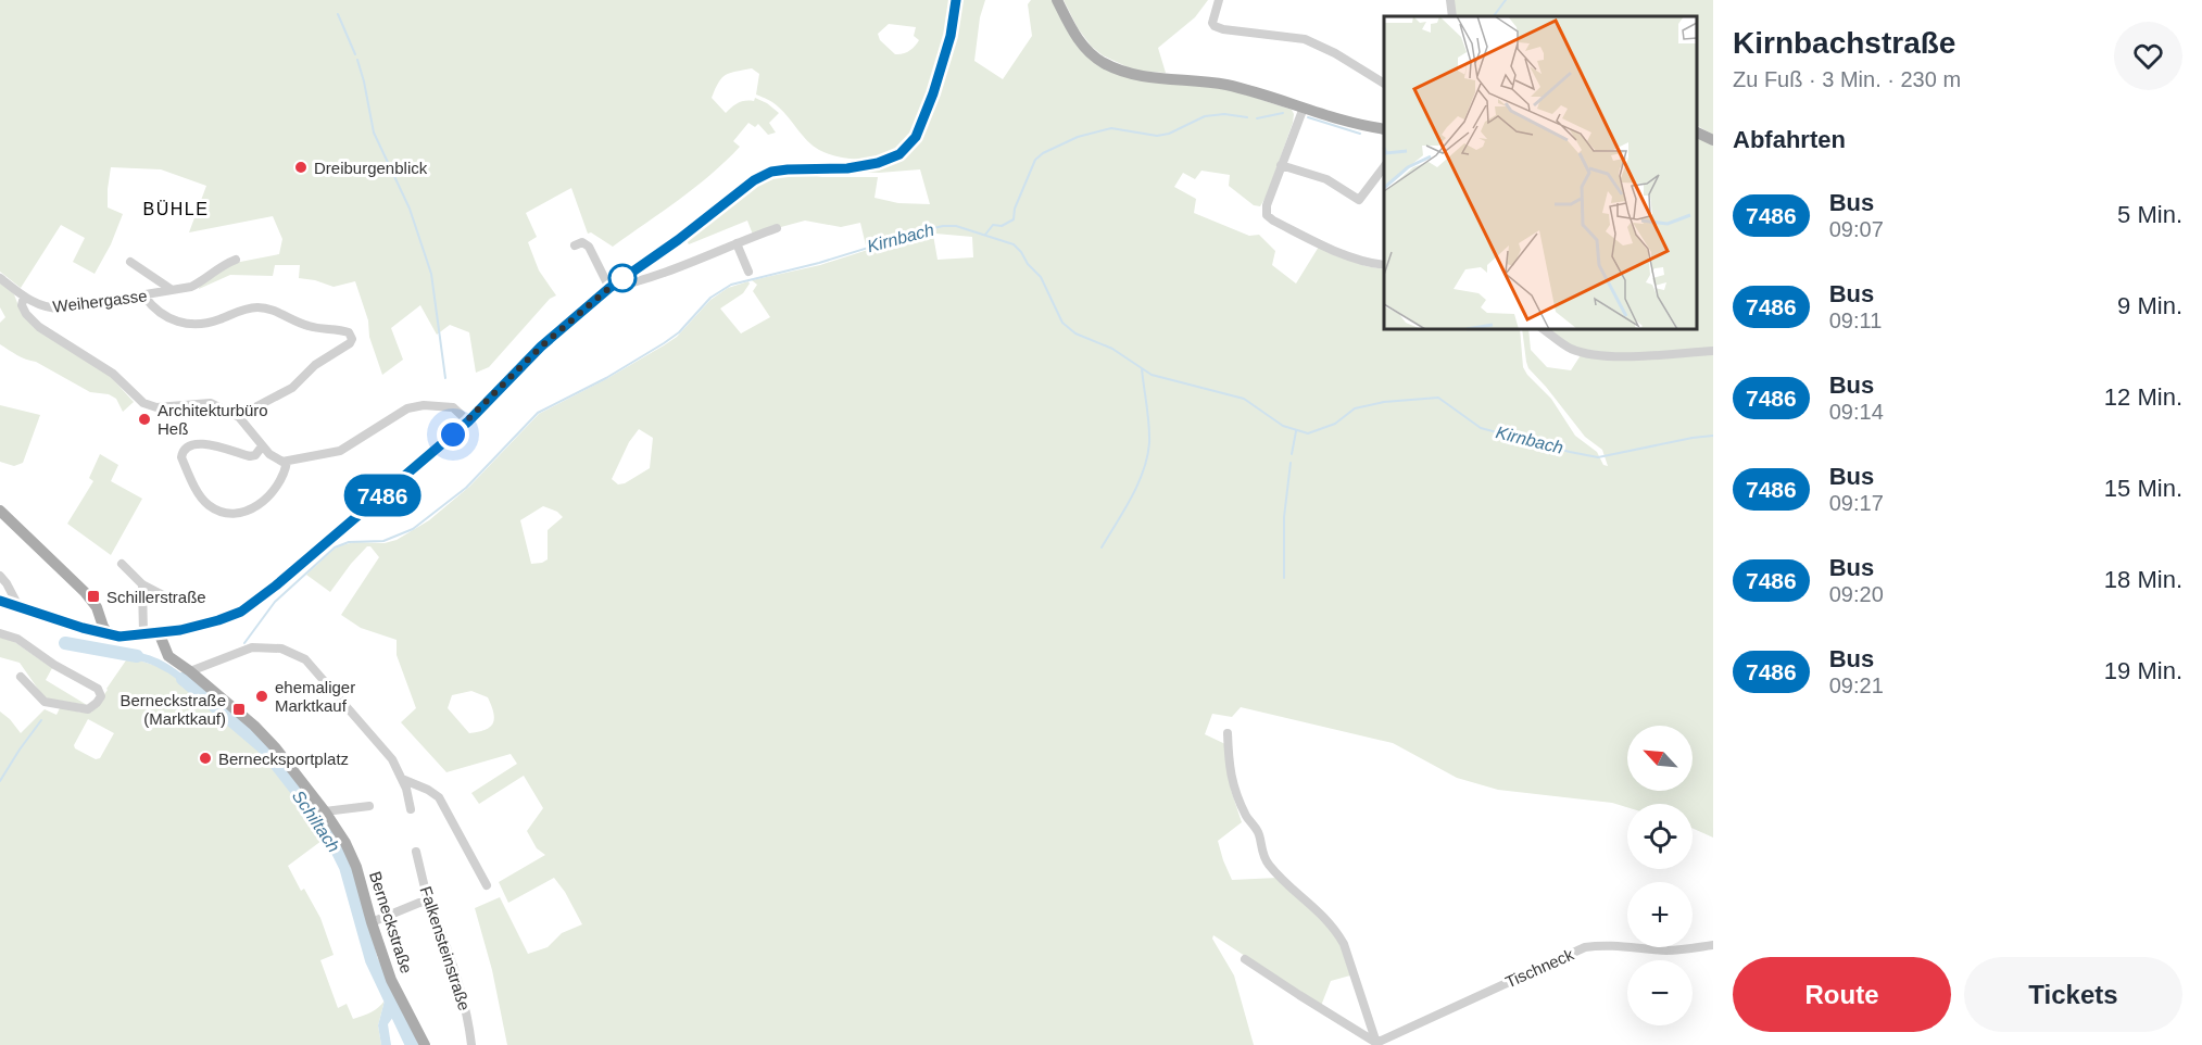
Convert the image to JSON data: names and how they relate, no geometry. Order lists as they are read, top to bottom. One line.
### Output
{"streets":{"main road":["Berneckstraße"],"street":["Weihergasse","Falkensteinstraße","Tischneck"]},"districts":["BÜHLE"],"water":["Kirnbach","Schiltach"],"places":{"other":["Dreiburgenblick","Architekturbüro Heß","ehemaliger Marktkauf","Bernecksportplatz"],"transit":["Schillerstraße","Berneckstraße (Marktkauf)"]},"lines":["bus line 7486"],"north":"top left","page":{"on_map":"7486","heading":[["Kirnbachstraße","Zu Fuß · 3 Min. · 230 m"],"Abfahrten"],"list":[{"mark":"7486","name":"Bus","note":"09:07","value":"5 Min."},{"mark":"7486","name":"Bus","note":"09:11","value":"9 Min."},{"mark":"7486","name":"Bus","note":"09:14","value":"12 Min."},{"mark":"7486","name":"Bus","note":"09:17","value":"15 Min."},{"mark":"7486","name":"Bus","note":"09:20","value":"18 Min."},{"mark":"7486","name":"Bus","note":"09:21","value":"19 Min."}],"map_buttons":["+","−"],"buttons":["Route","Tickets"]}}
